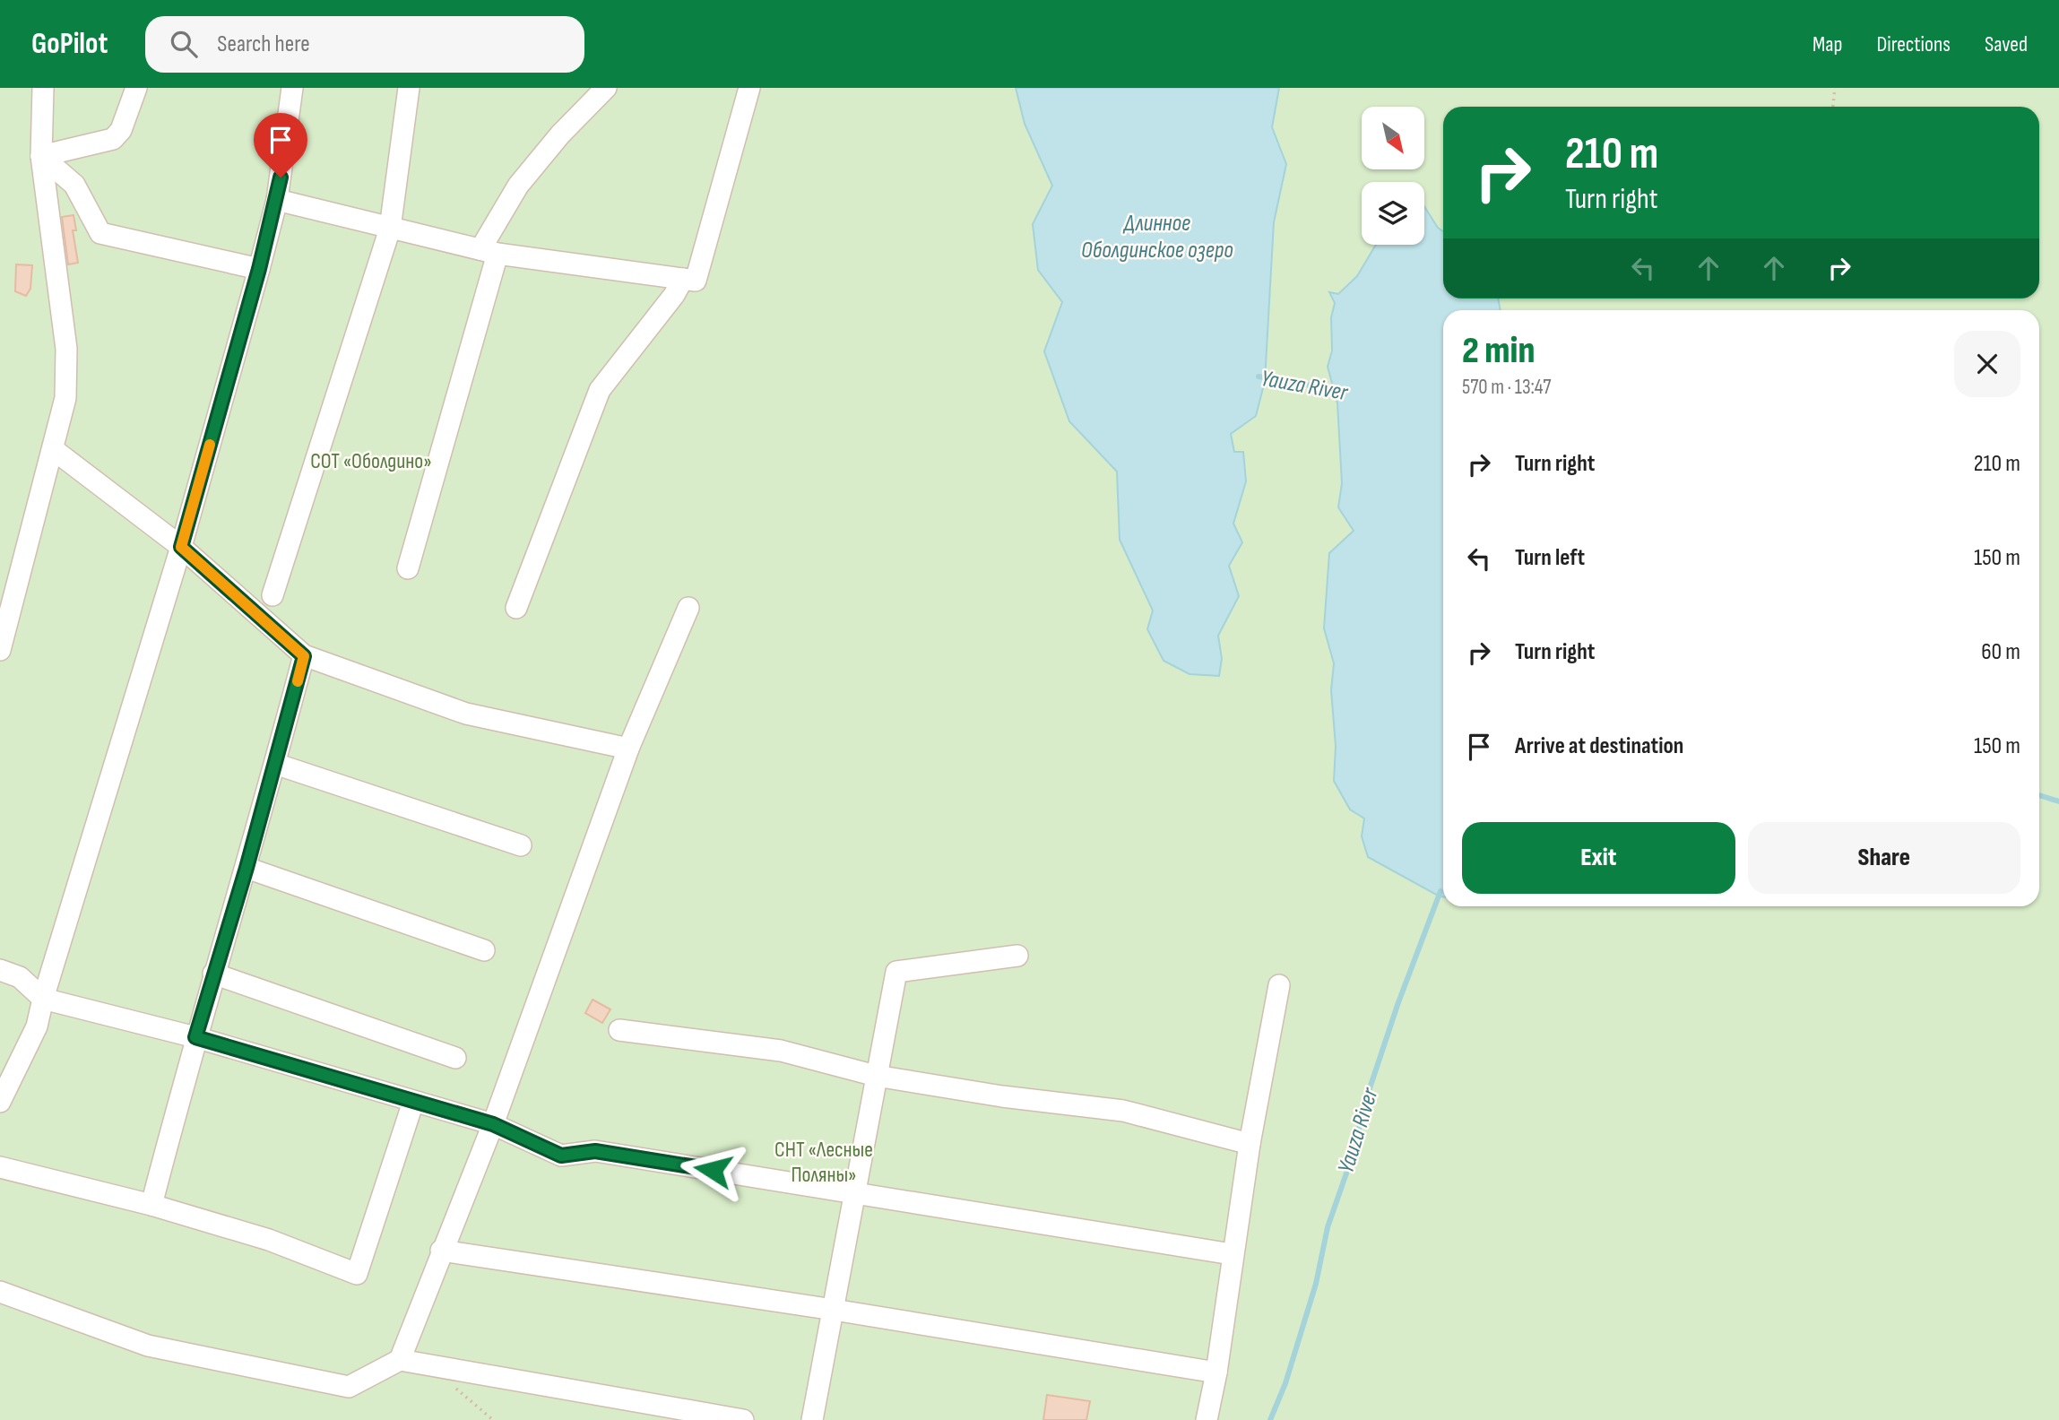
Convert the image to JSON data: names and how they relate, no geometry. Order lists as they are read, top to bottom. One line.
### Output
{"water":["Длинное Оболдинское озеро","Yauza River"],"parks":["СОТ «Оболдино»","СНТ «Лесные Поляны»"],"north":"bottom right","page":{"header":"GoPilot","search":"Search here","nav":["Map","Directions","Saved"],"turn":["210 m","Turn right"],"heading":["2 min","570 m · 13:47"],"list":[{"name":"Turn right","value":"210 m"},{"name":"Turn left","value":"150 m"},{"name":"Turn right","value":"60 m"},{"name":"Arrive at destination","value":"150 m"}],"buttons":["Exit","Share"]}}
